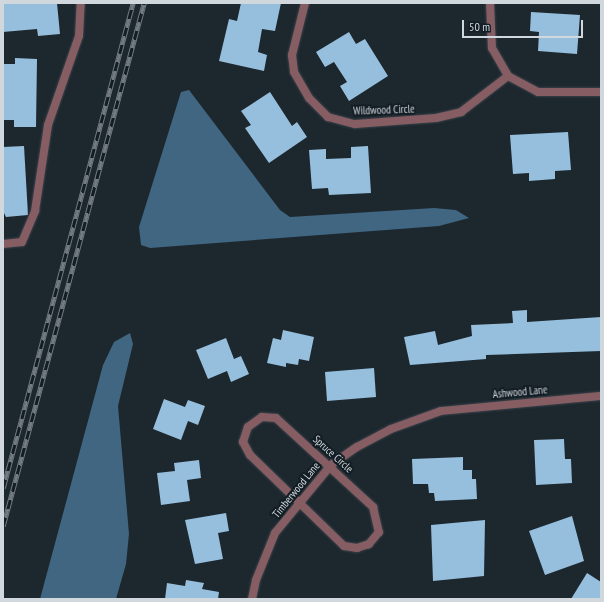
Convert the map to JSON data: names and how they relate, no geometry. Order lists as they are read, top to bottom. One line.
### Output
{"streets":{"street":["Wildwood Circle","Ashwood Lane","Spruce Circle","Timberwood Lane"]},"crossings":[["Ashwood Lane","Timberwood Lane"],["Spruce Circle","Timberwood Lane"]],"scale_bar":"50 m"}
